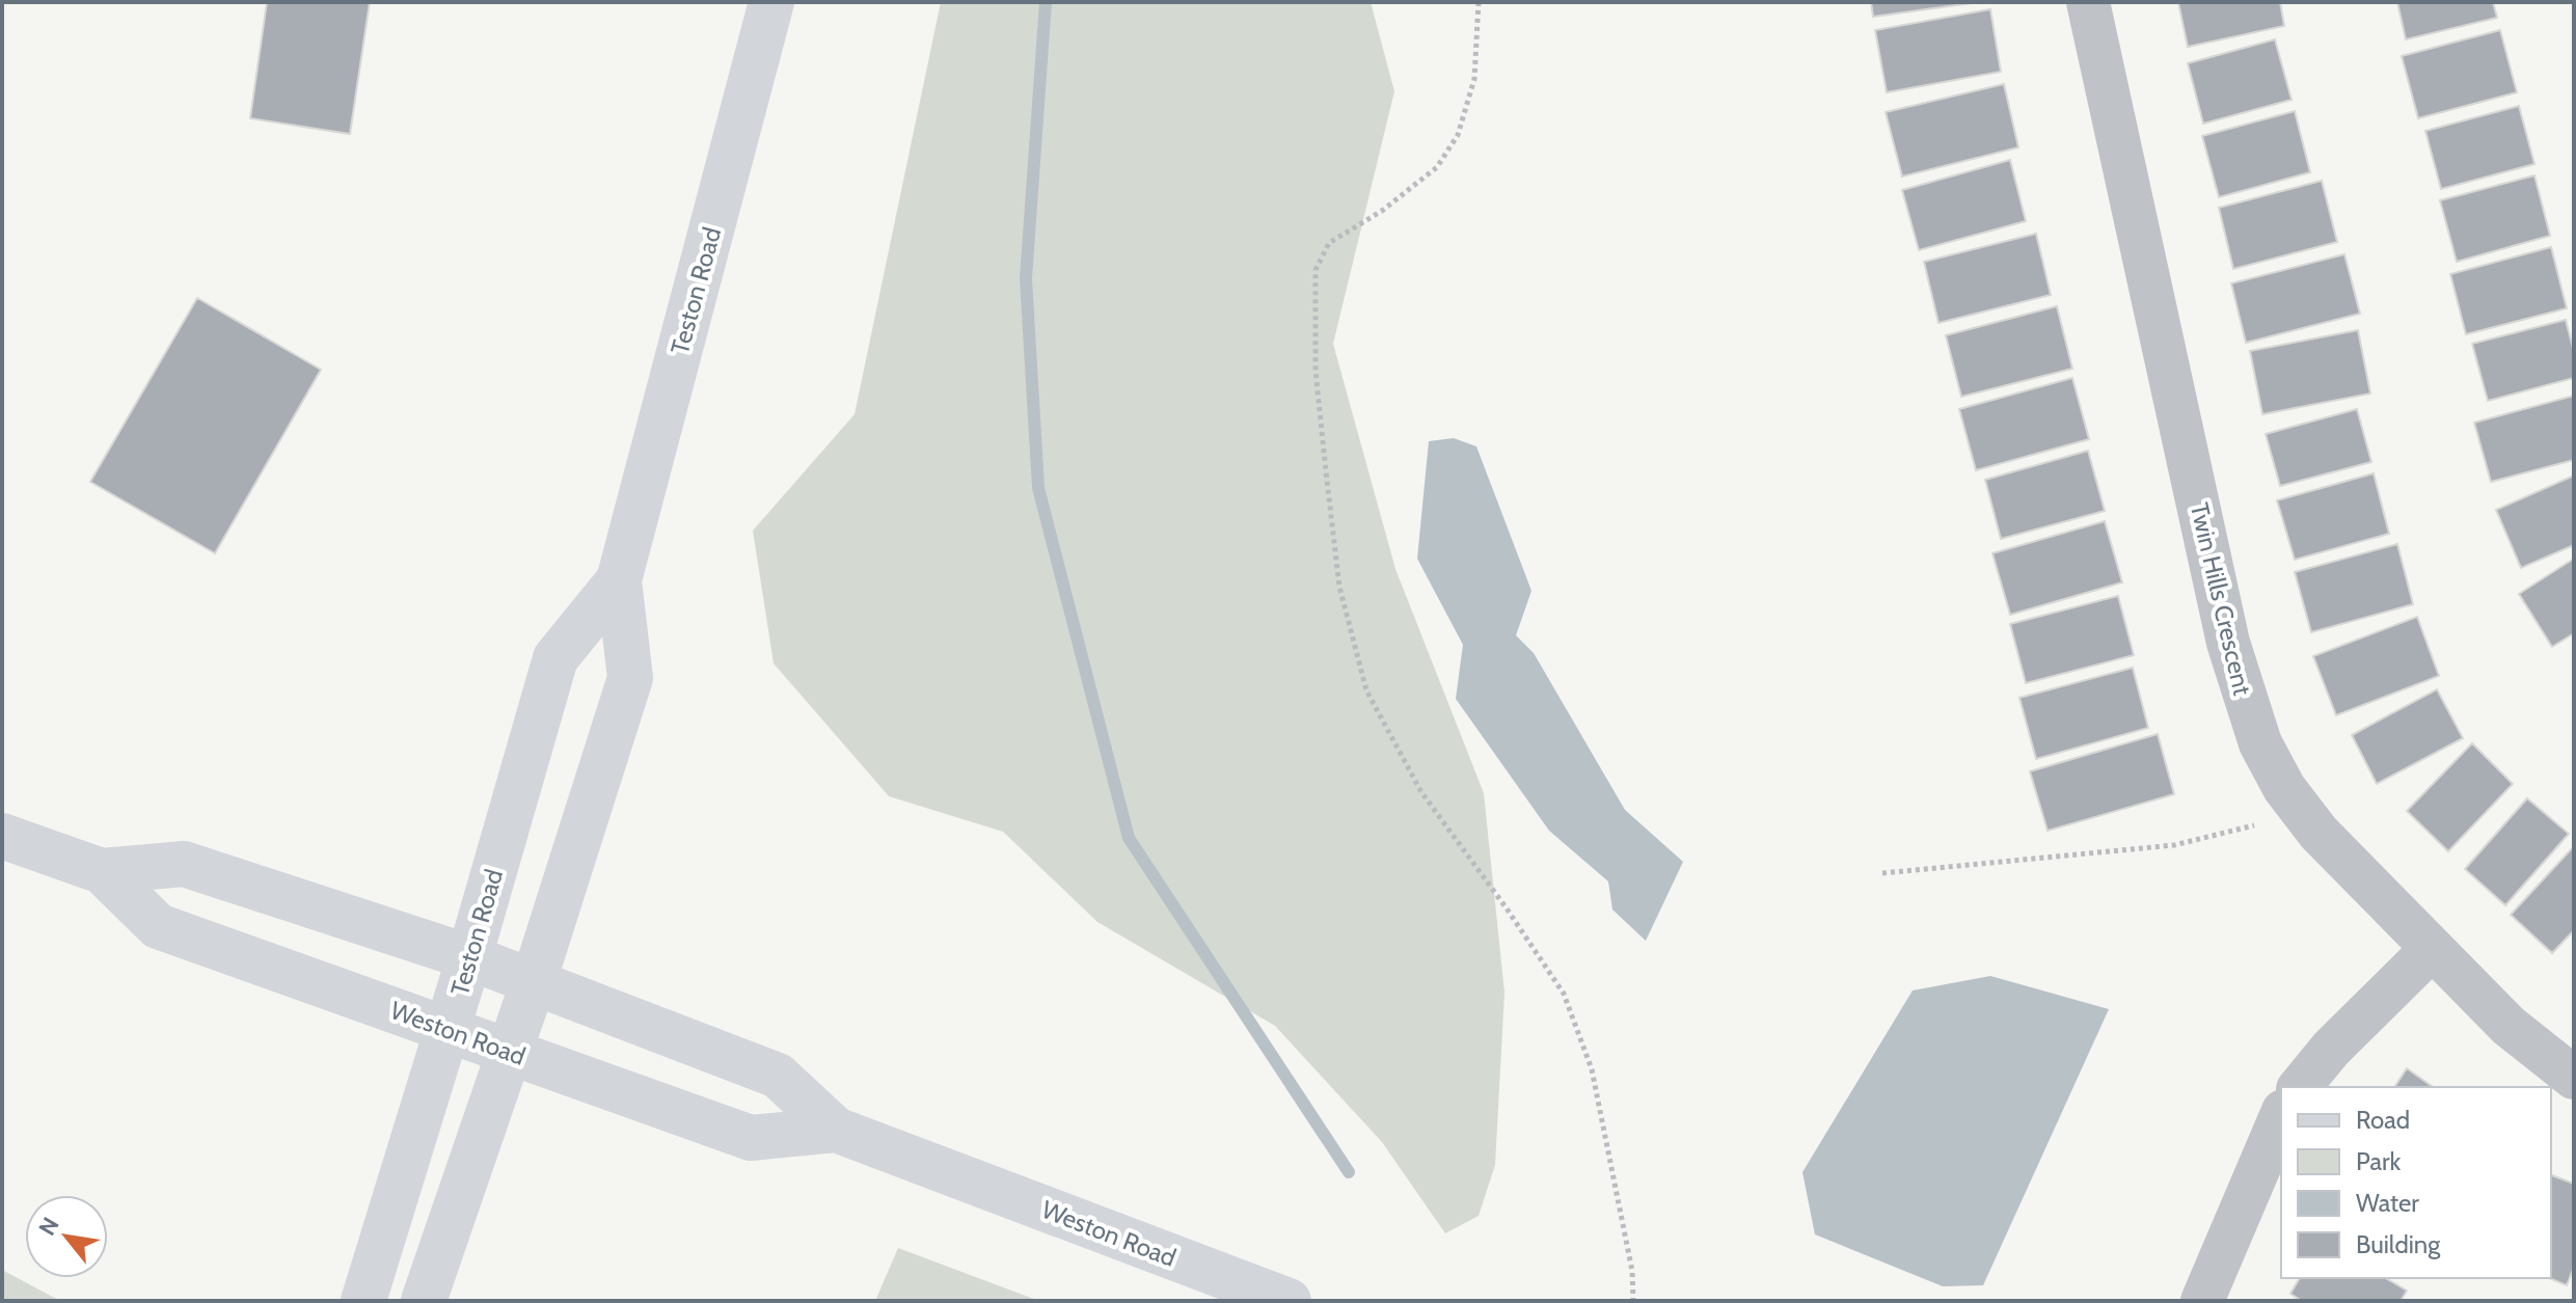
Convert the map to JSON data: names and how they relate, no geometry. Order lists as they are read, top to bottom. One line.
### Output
{"streets":{"main road":["Teston Road","Weston Road"],"street":["Twin Hills Crescent"]},"crossings":[["Teston Road","Weston Road"]],"legend":["Road","Park","Water","Building"],"north":"top left"}
